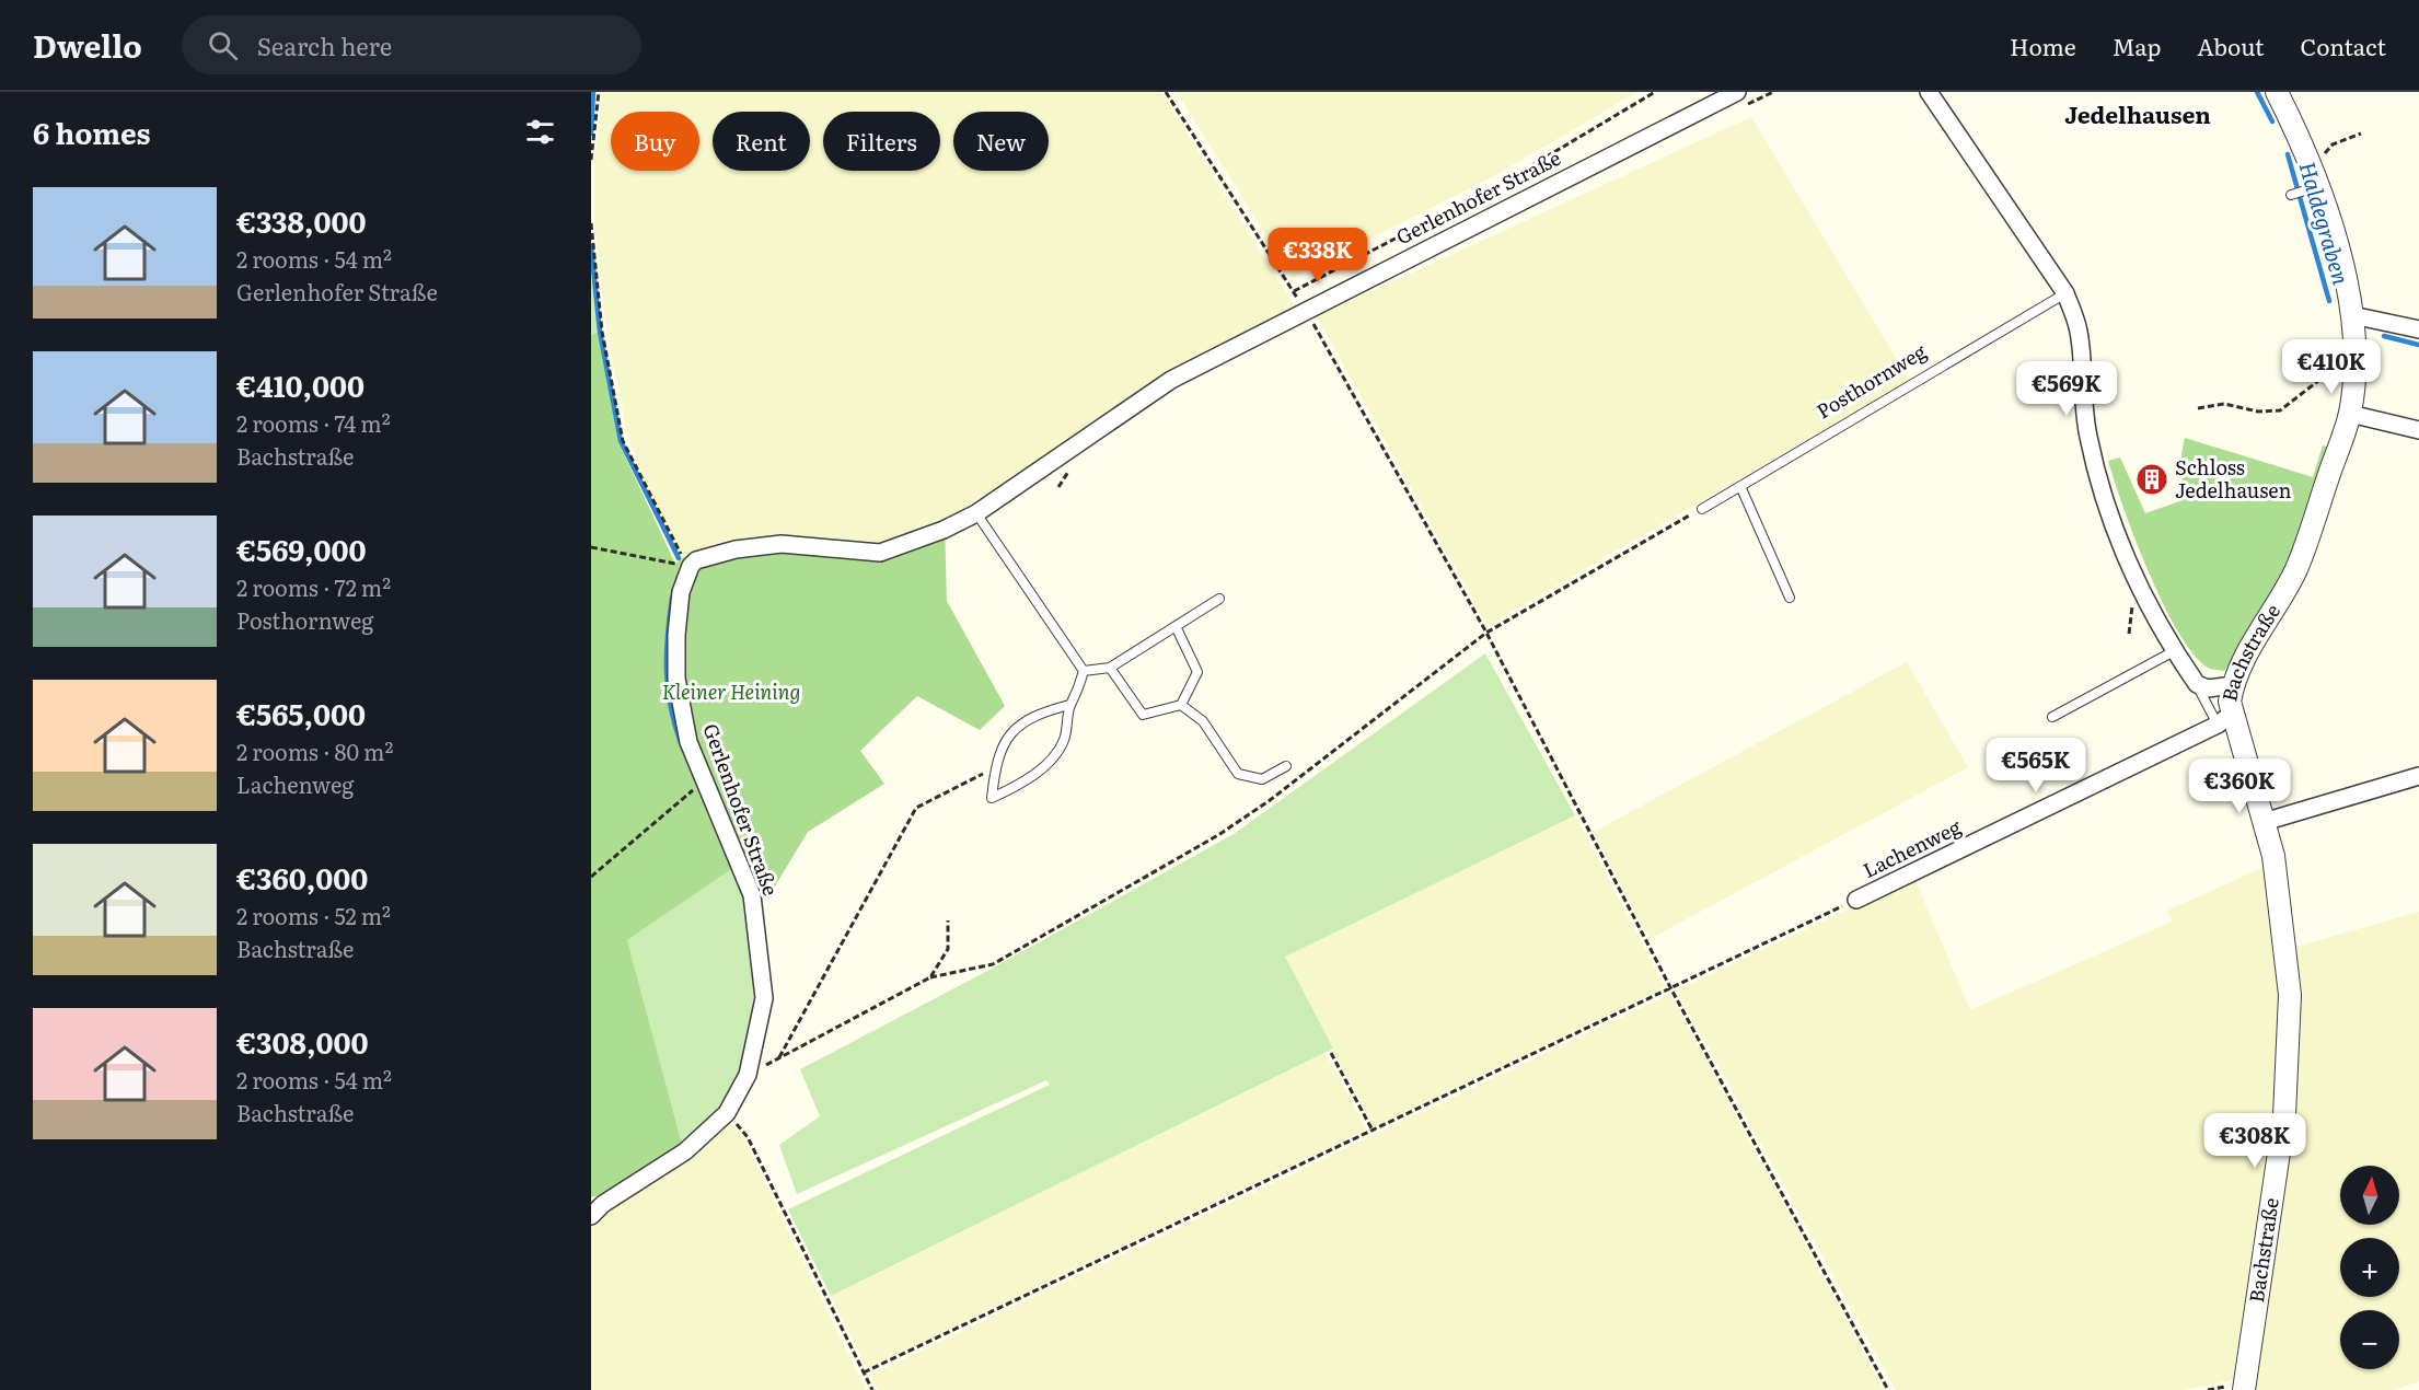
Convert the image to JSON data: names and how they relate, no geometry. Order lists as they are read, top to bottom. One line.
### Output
{"streets":{"street":["Gerlenhofer Straße","Bachstraße","Lachenweg"],"lane":["Posthornweg"]},"crossings":[["Bachstraße","Lachenweg"]],"districts":["Jedelhausen"],"water":["Haldegraben"],"parks":["Kleiner Heining"],"places":{"building":["Schloss Jedelhausen"]},"north":"top","page":{"header":"Dwello","search":"Search here","nav":["Home","Map","About","Contact"],"heading":"6 homes","chip":["Buy","Rent","Filters","New"],"list":[{"name":"€338,000","note":"2 rooms · 54 m² · Gerlenhofer Straße"},{"name":"€410,000","note":"2 rooms · 74 m² · Bachstraße"},{"name":"€569,000","note":"2 rooms · 72 m² · Posthornweg"},{"name":"€565,000","note":"2 rooms · 80 m² · Lachenweg"},{"name":"€360,000","note":"2 rooms · 52 m² · Bachstraße"},{"name":"€308,000","note":"2 rooms · 54 m² · Bachstraße"}],"price":["€338K","€410K","€569K","€565K","€360K","€308K"],"map_buttons":["+","−"]}}
